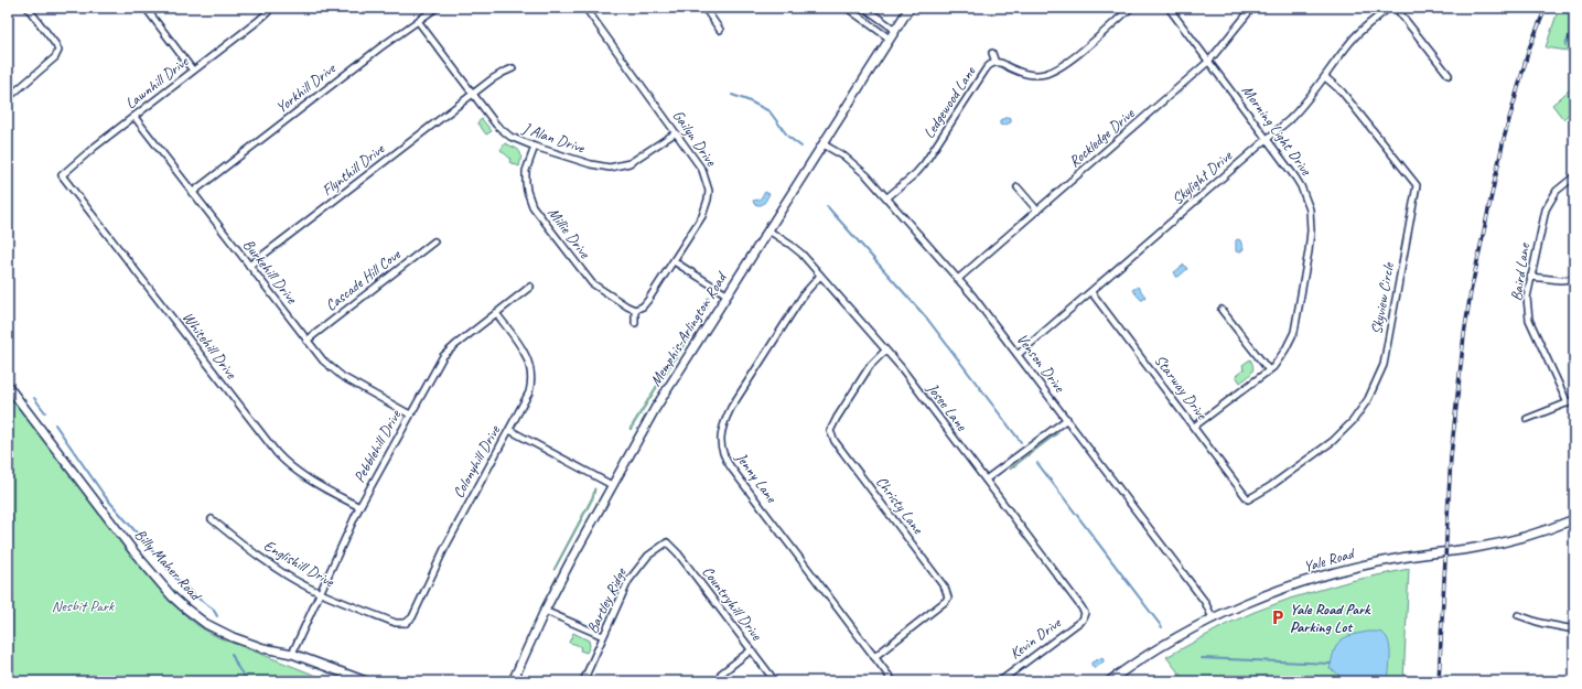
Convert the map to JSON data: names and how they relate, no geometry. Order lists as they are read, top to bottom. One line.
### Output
{"streets":{"main road":["Memphis-Arlington Road","Yale Road","Billy Maher Road"],"street":["Lawnhill Drive","Yorkhill Drive","Ledgewood Lane","Morning Light Drive","J Alan Drive","Gailyn Drive","Rockledge Drive","Flynthill Drive","Skylight Drive","Millie Drive","Burkehill Drive","Baird Lane","Cascade Hill Cove","Skyview Circle","Whitehill Drive","Venson Drive","Starway Drive","Josee Lane","Pebblehill Drive","Colonyhill Drive","Jenny Lane","Christy Lane","Englishill Drive","Bartley Ridge","Countryhill Drive","Kevin Drive"]},"crossings":[["Lawnhill Drive","Burkehill Drive"],["Lawnhill Drive","Whitehill Drive"],["Yorkhill Drive","J Alan Drive"],["Yorkhill Drive","Burkehill Drive"],["Ledgewood Lane","Venson Drive"],["Morning Light Drive","Rockledge Drive"],["Morning Light Drive","Skylight Drive"],["Morning Light Drive","Starway Drive"],["J Alan Drive","Gailyn Drive"],["J Alan Drive","Flynthill Drive"],["J Alan Drive","Millie Drive"],["Gailyn Drive","Millie Drive"],["Rockledge Drive","Venson Drive"],["Flynthill Drive","Burkehill Drive"],["Skylight Drive","Skyview Circle"],["Skylight Drive","Venson Drive"],["Skylight Drive","Starway Drive"],["Burkehill Drive","Cascade Hill Cove"],["Burkehill Drive","Pebblehill Drive"],["Skyview Circle","Starway Drive"],["Memphis-Arlington Road","Venson Drive"],["Memphis-Arlington Road","Josee Lane"],["Whitehill Drive","Pebblehill Drive"],["Venson Drive","Yale Road"],["Josee Lane","Jenny Lane"],["Josee Lane","Christy Lane"],["Josee Lane","Kevin Drive"],["Pebblehill Drive","Colonyhill Drive"],["Pebblehill Drive","Englishill Drive"],["Pebblehill Drive","Billy Maher Road"],["Colonyhill Drive","Englishill Drive"],["Jenny Lane","Christy Lane"],["Bartley Ridge","Countryhill Drive"]],"parks":["Nesbit Park"],"places":{"parking":["Yale Road Park Parking Lot"]}}
